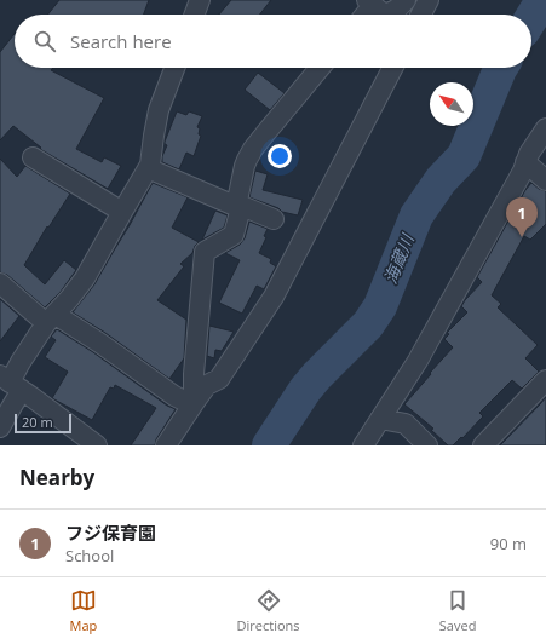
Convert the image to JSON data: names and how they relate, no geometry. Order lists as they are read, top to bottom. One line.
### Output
{"water":["海蔵川"],"scale_bar":"20 m","north":"top left","page":{"search":"Search here","pins":"1","scale":"20 m","heading":"Nearby","list":[{"mark":"1","name":"フジ保育園","note":"School","value":"90 m"}],"nav":["Map","Directions","Saved"]}}
